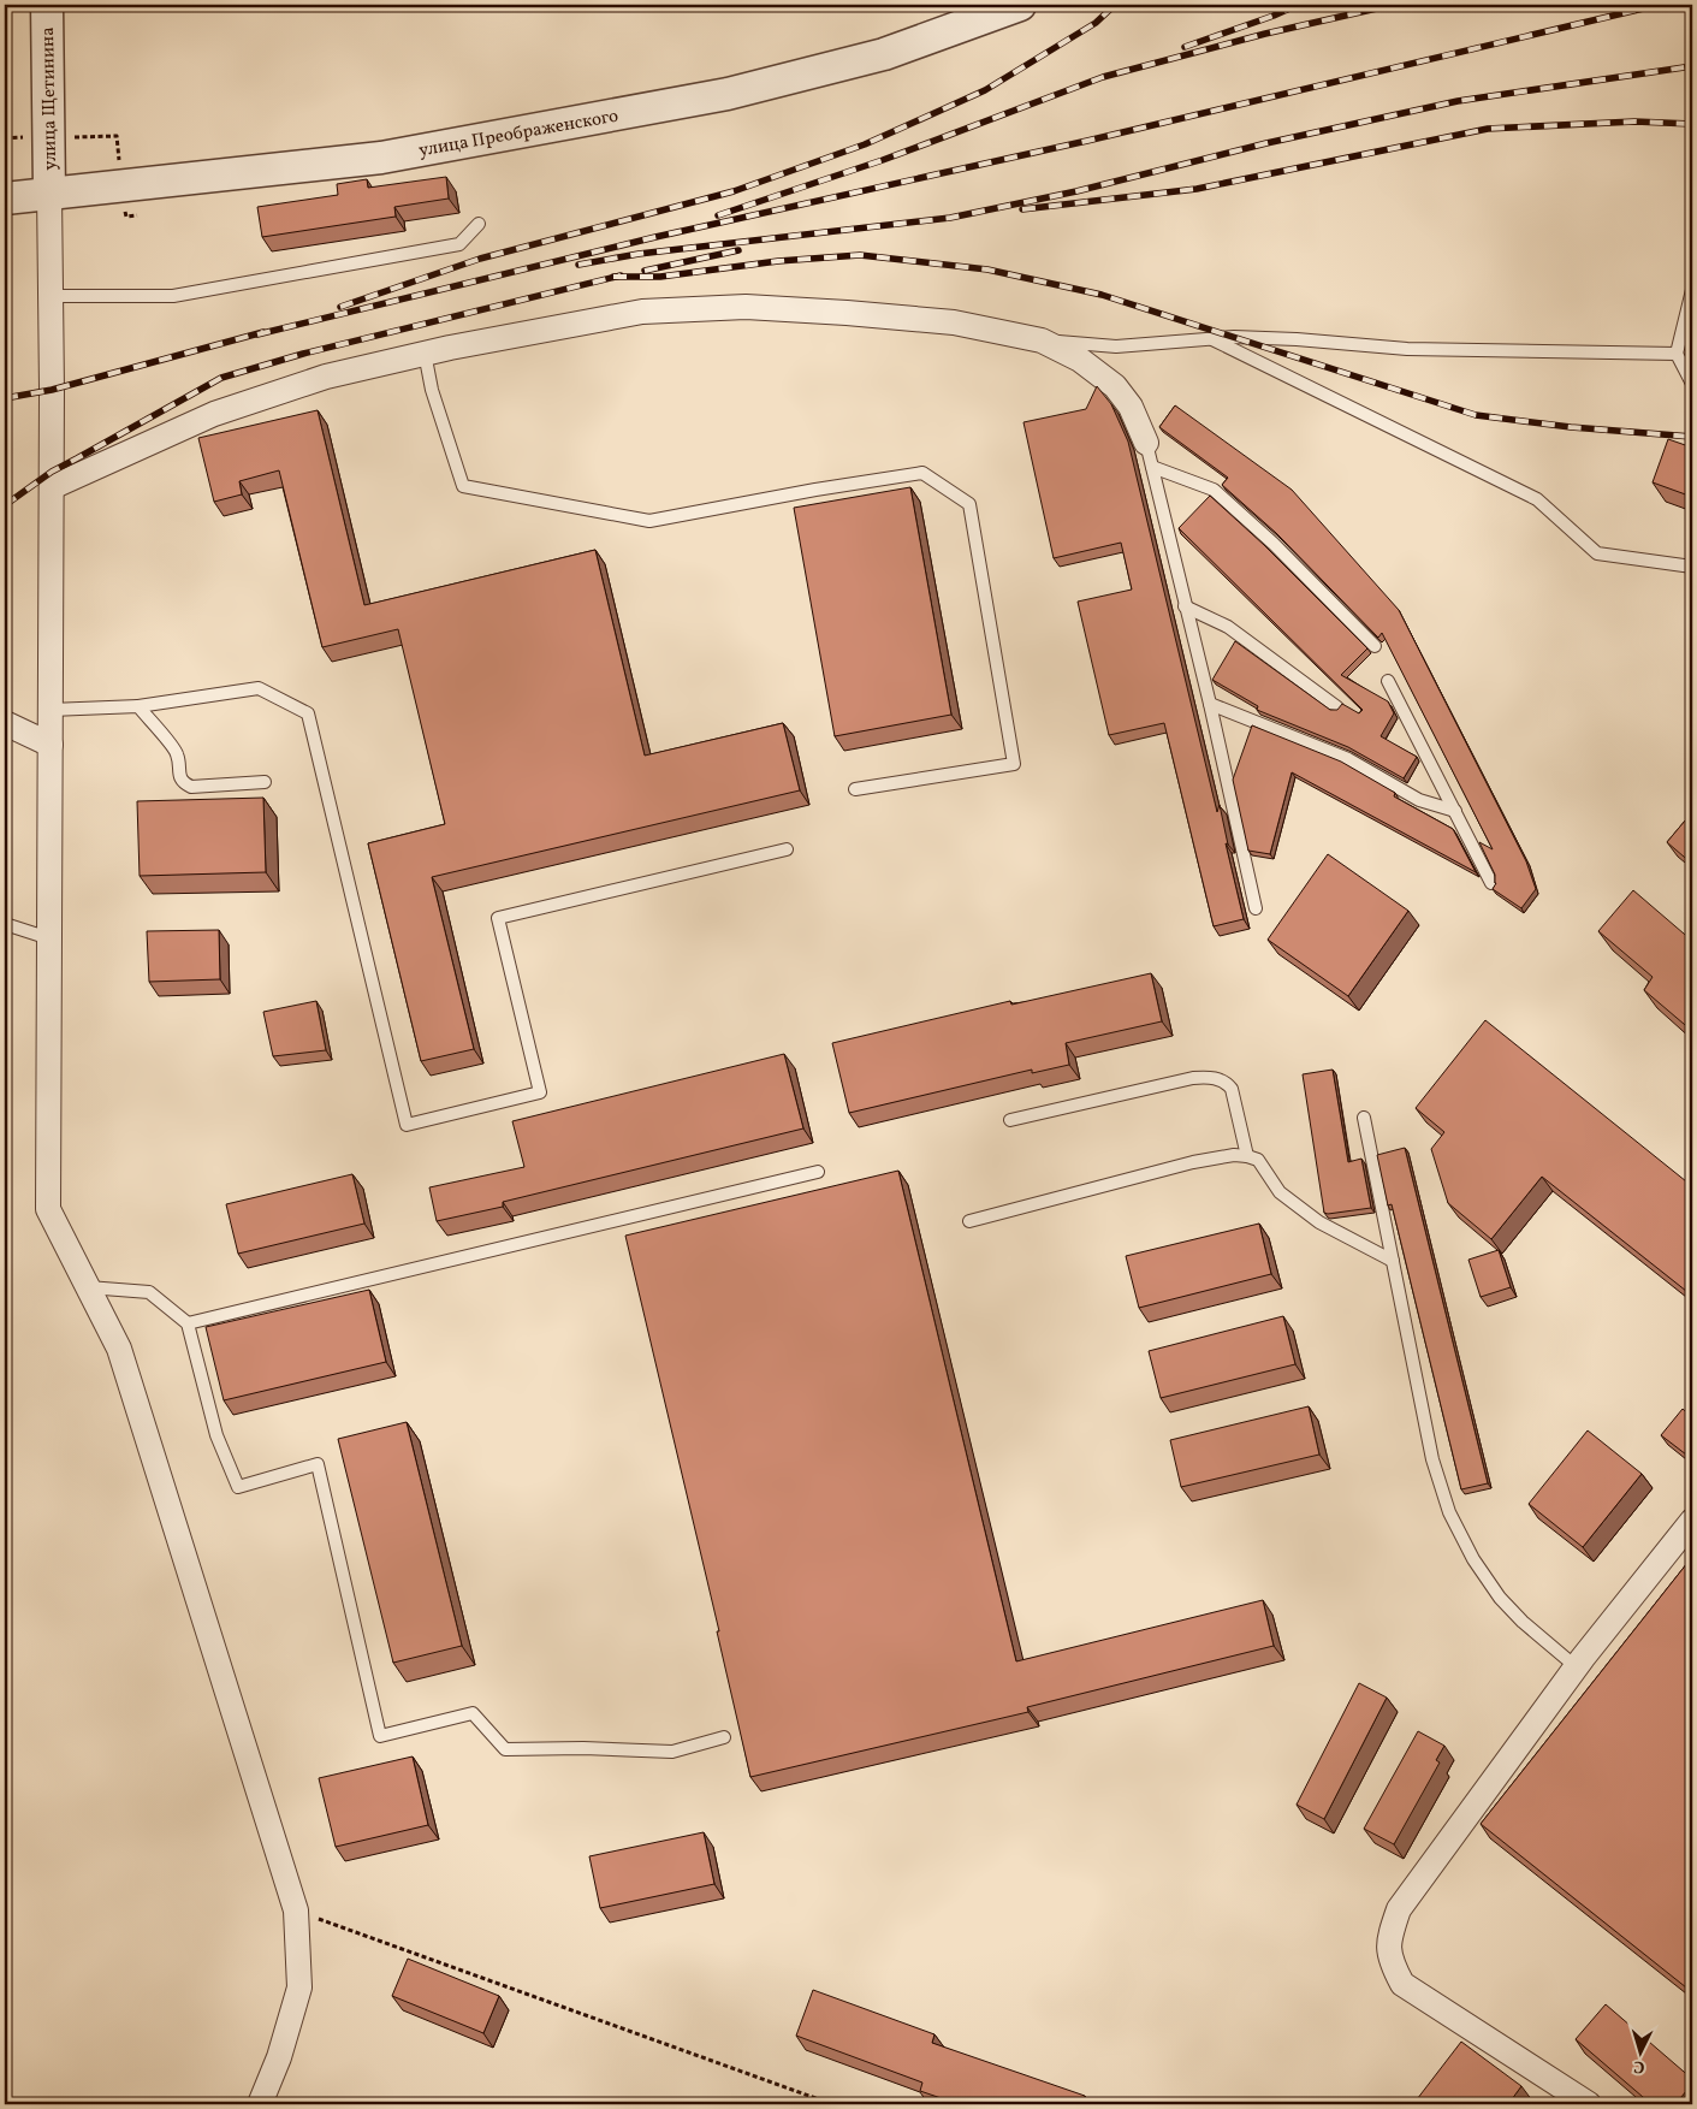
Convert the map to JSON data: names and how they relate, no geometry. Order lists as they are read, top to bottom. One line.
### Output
{"streets":{"street":["улица Щетинина","улица Преображенского"]},"crossings":[["улица Щетинина","улица Преображенского"]],"north":"bottom"}
